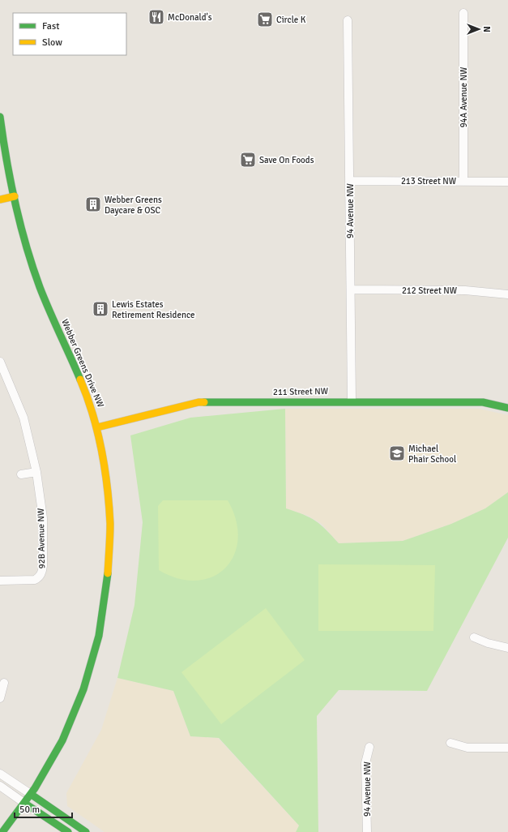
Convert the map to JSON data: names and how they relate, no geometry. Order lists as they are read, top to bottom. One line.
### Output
{"streets":{"main road":["Webber Greens Drive NW","211 Street NW"],"street":["94A Avenue NW","213 Street NW","94 Avenue NW","212 Street NW","92B Avenue NW"]},"crossings":[["94A Avenue NW","213 Street NW"],["213 Street NW","94 Avenue NW"],["94 Avenue NW","212 Street NW"],["94 Avenue NW","211 Street NW"],["Webber Greens Drive NW","211 Street NW"]],"places":{"restaurant":["McDonald's"],"supermarket":["Circle K","Save On Foods"],"building":["Webber Greens Daycare & OSC","Lewis Estates Retirement Residence"],"school or university":["Michael Phair School"]},"legend":["Fast","Slow"],"scale_bar":"50 m","north":"right"}
